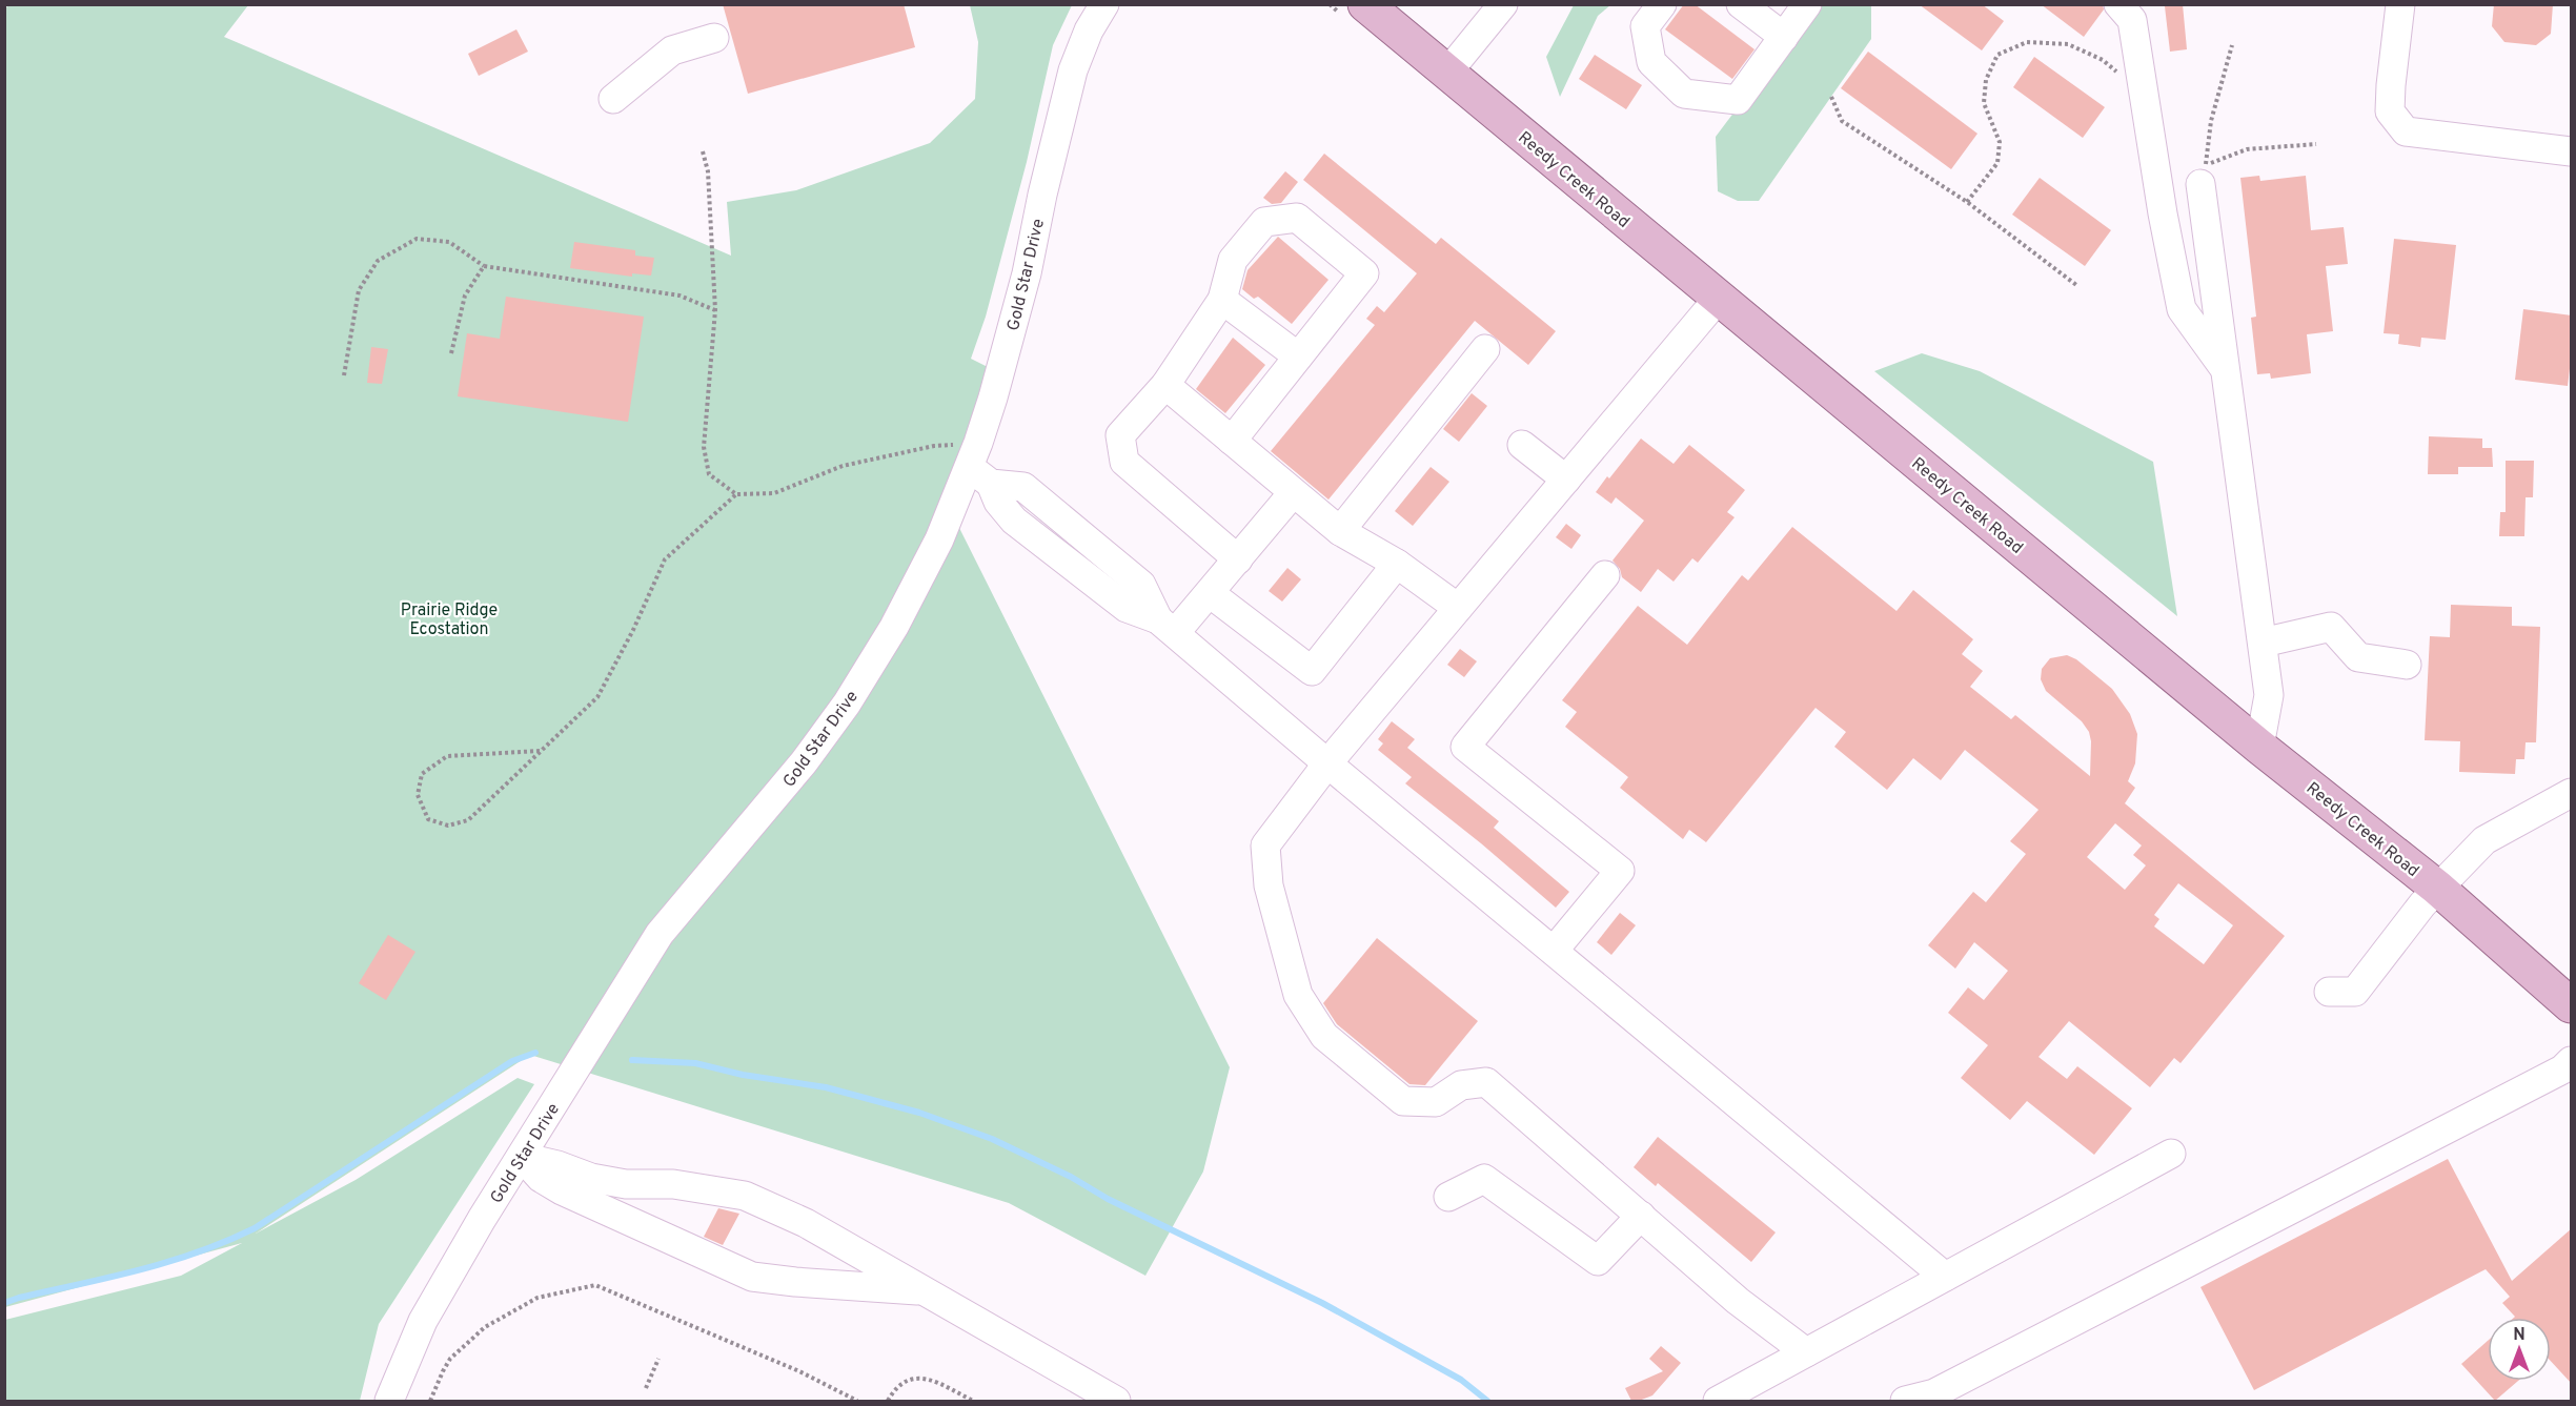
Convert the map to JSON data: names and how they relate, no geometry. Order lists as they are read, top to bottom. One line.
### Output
{"streets":{"main road":["Reedy Creek Road"],"street":["Gold Star Drive"]},"parks":["Prairie Ridge Ecostation"],"north":"top"}
